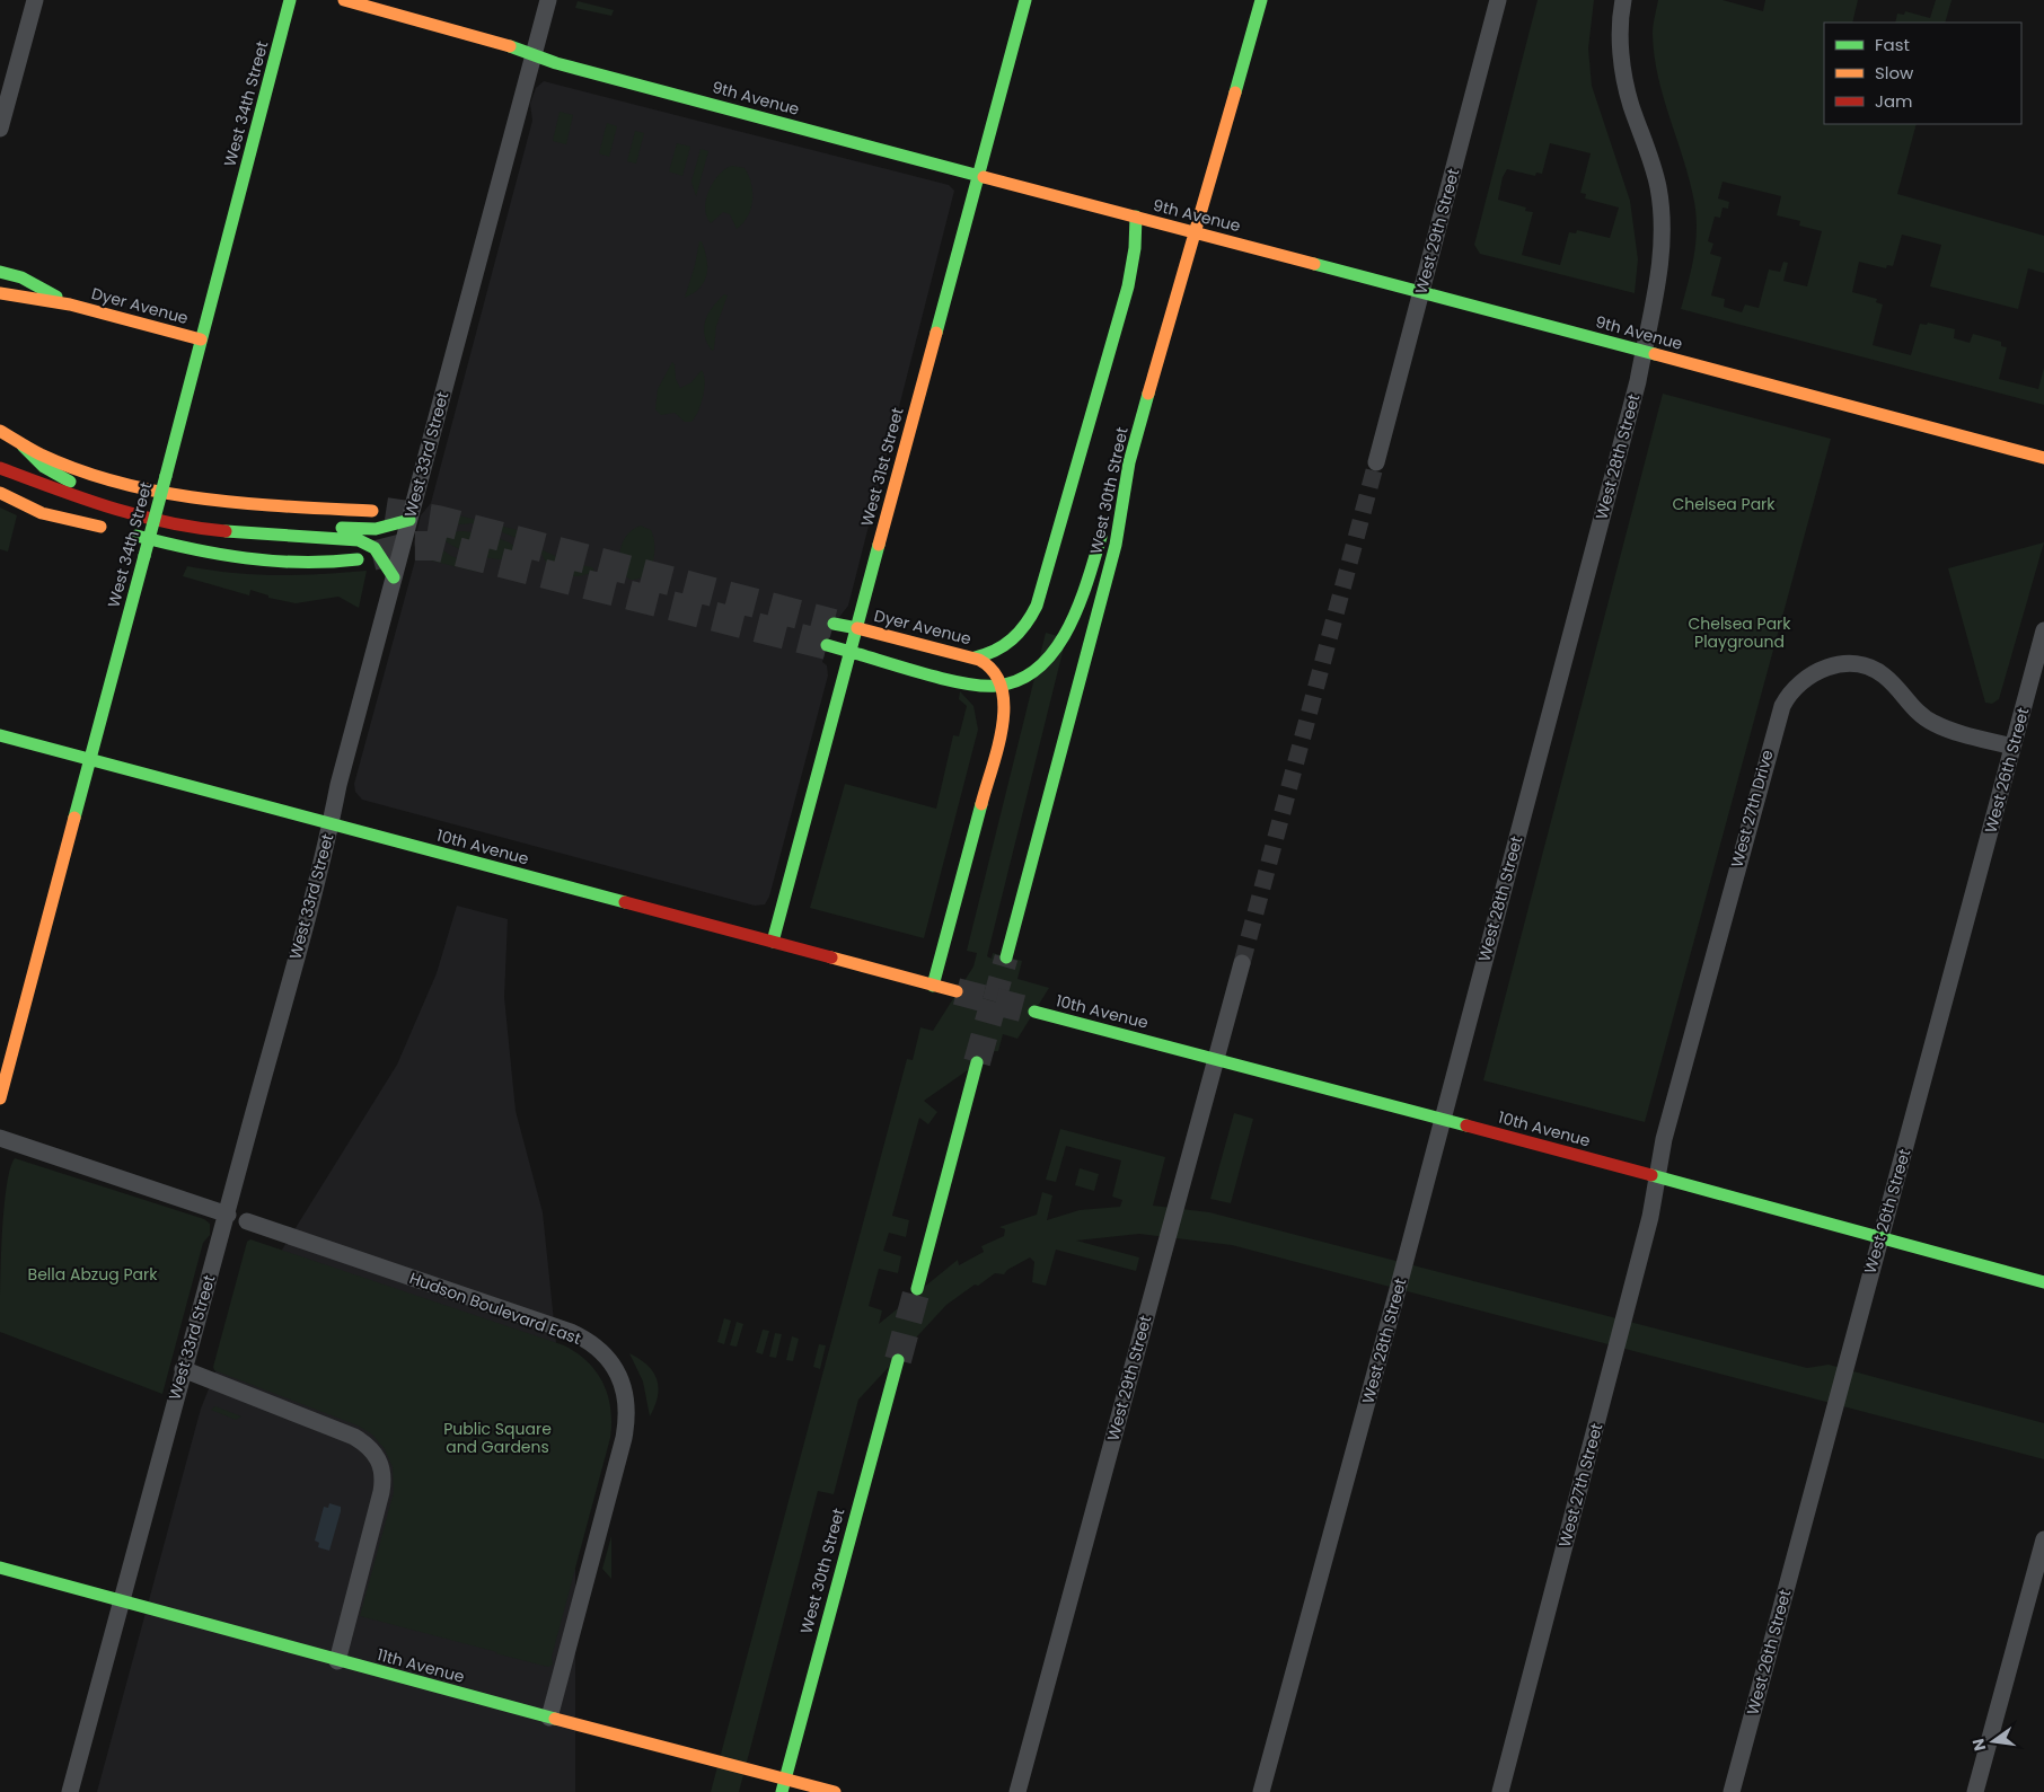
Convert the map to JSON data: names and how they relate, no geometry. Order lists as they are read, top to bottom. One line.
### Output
{"streets":{"main road":["9th Avenue","West 34th Street","Dyer Avenue","West 31st Street","West 30th Street","10th Avenue","11th Avenue"],"street":["West 29th Street","West 33rd Street","West 28th Street","West 26th Street","West 27th Drive","Hudson Boulevard East","West 27th Street"]},"crossings":[["9th Avenue","West 29th Street"],["9th Avenue","West 33rd Street"],["9th Avenue","West 28th Street"],["9th Avenue","West 31st Street"],["9th Avenue","West 30th Street"],["West 34th Street","Dyer Avenue"],["West 34th Street","10th Avenue"],["West 29th Street","10th Avenue"],["Dyer Avenue","West 31st Street"],["West 33rd Street","10th Avenue"],["West 33rd Street","11th Avenue"],["West 28th Street","10th Avenue"],["West 31st Street","10th Avenue"],["West 30th Street","11th Avenue"],["West 26th Street","West 27th Drive"],["West 26th Street","10th Avenue"],["West 27th Drive","10th Avenue"],["West 27th Drive","West 27th Street"],["10th Avenue","West 27th Street"],["Hudson Boulevard East","11th Avenue"]],"parks":["Chelsea Park","Chelsea Park Playground","Bella Abzug Park","Public Square and Gardens"],"legend":["Fast","Slow","Jam"],"north":"left"}
